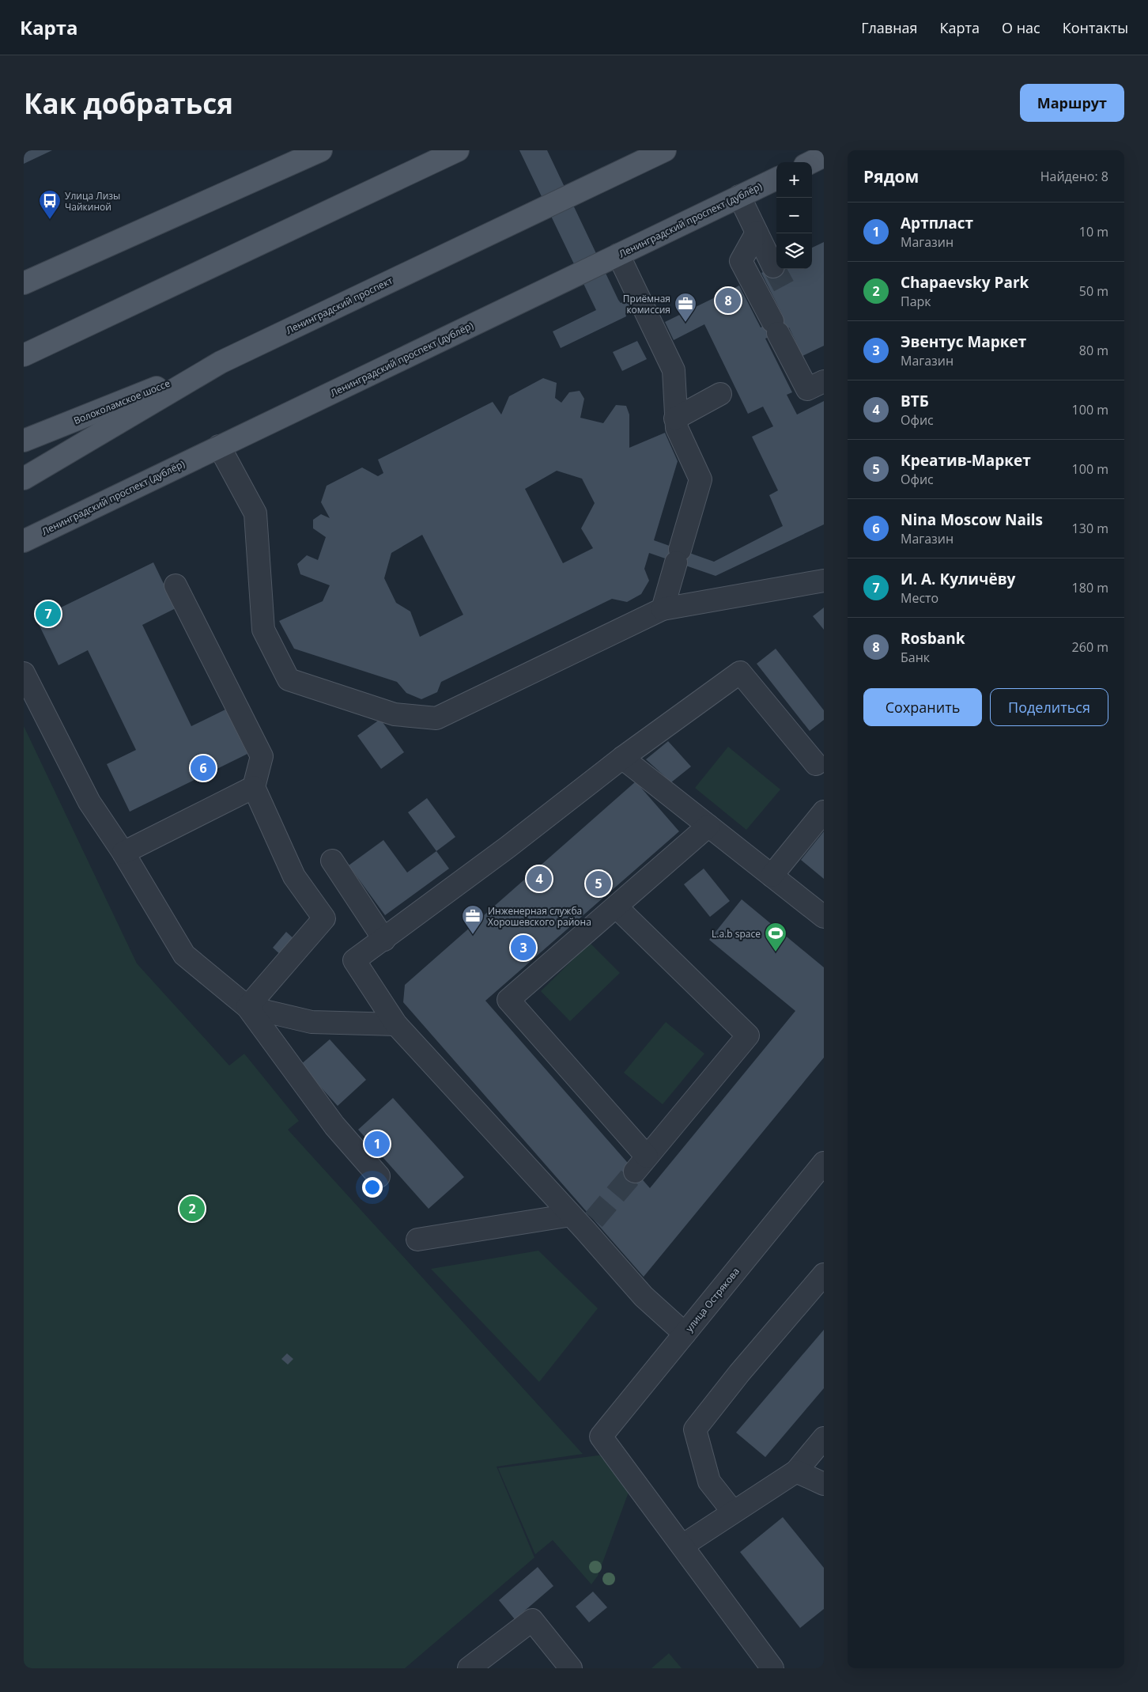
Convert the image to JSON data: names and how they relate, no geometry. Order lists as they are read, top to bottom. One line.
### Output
{"streets":{"main road":["Ленинградский проспект (дублёр)","Ленинградский проспект","Волоколамское шоссе"],"street":["улица Острякова"]},"crossings":[["Ленинградский проспект","Волоколамское шоссе"]],"places":{"bus stop":["Улица Лизы Чайкиной"],"office":["Приёмная комиссия","Инженерная служба Хорошевского района"],"sports":["L.a.b space"]},"page":{"header":"Карта","nav":["Главная","Карта","О нас","Контакты"],"buttons":["Маршрут",["Сохранить","Поделиться"]],"title":"Как добраться","heading":["Рядом","Найдено: 8"],"map_buttons":["+","−"],"list":[{"mark":"1","name":"Артпласт","note":"Магазин","value":"10 m"},{"mark":"2","name":"Chapaevsky Park","note":"Парк","value":"50 m"},{"mark":"3","name":"Эвентус Маркет","note":"Магазин","value":"80 m"},{"mark":"4","name":"ВТБ","note":"Офис","value":"100 m"},{"mark":"5","name":"Креатив-Маркет","note":"Офис","value":"100 m"},{"mark":"6","name":"Nina Moscow Nails","note":"Магазин","value":"130 m"},{"mark":"7","name":"И. А. Куличёву","note":"Место","value":"180 m"},{"mark":"8","name":"Rosbank","note":"Банк","value":"260 m"}],"pins":["8","7","6","4","5","3","1","2"]}}
